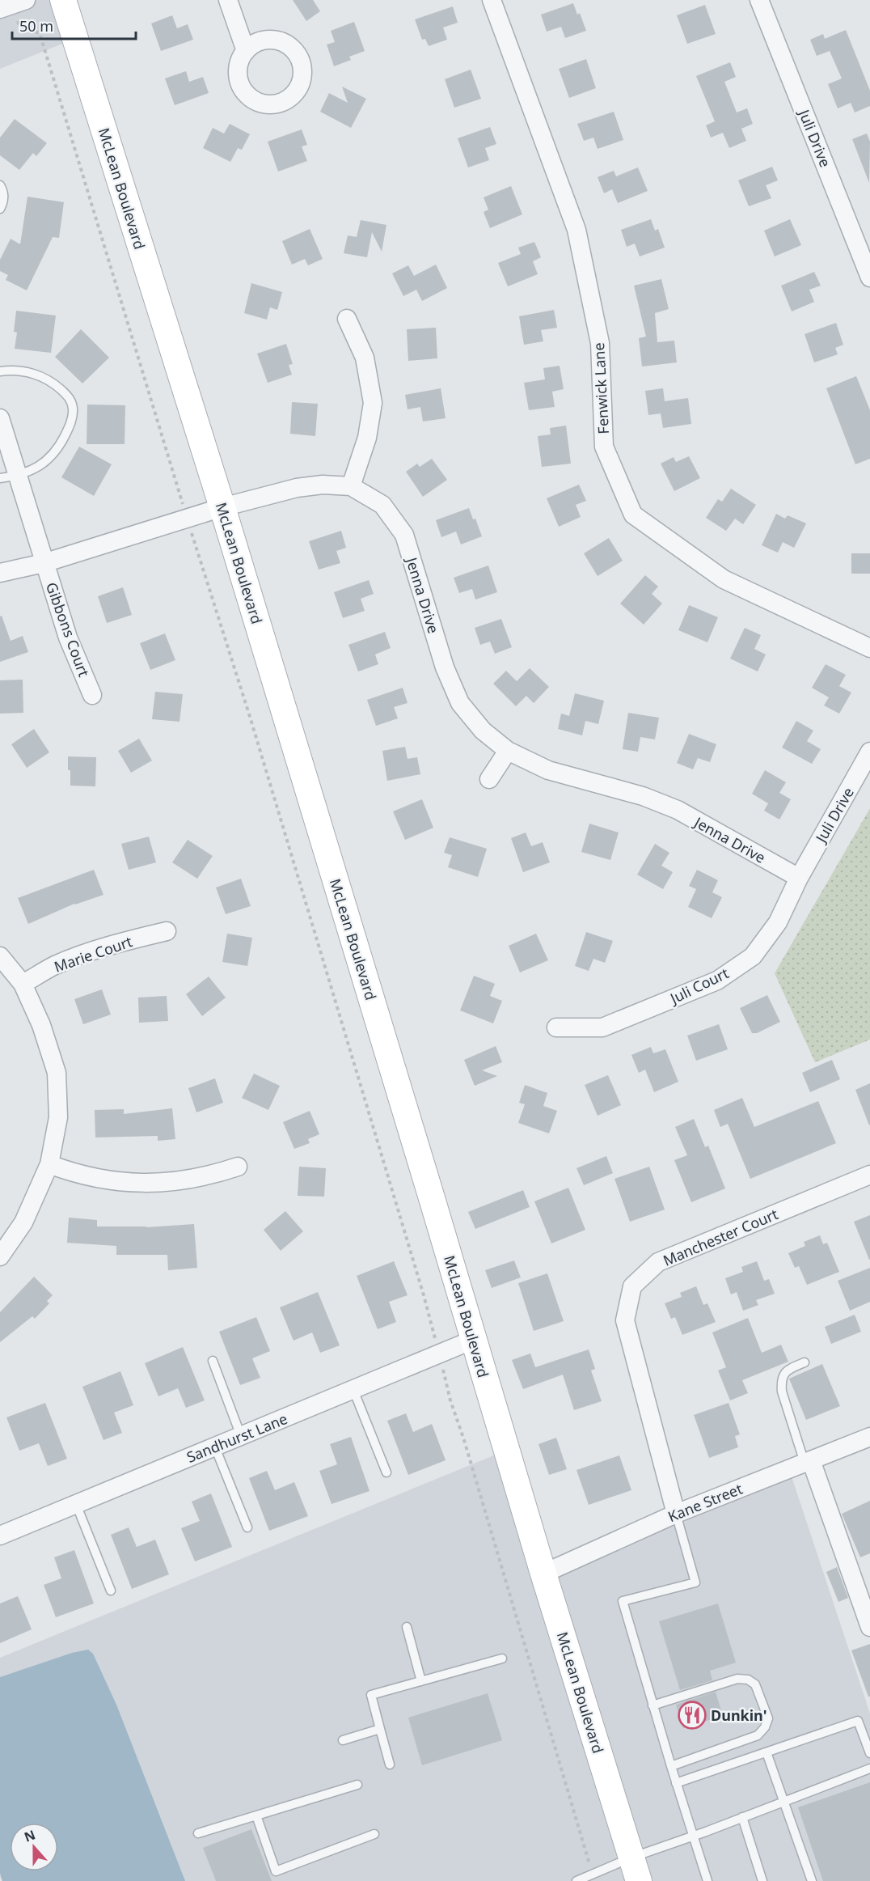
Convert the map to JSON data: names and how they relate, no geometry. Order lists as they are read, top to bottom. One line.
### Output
{"streets":{"main road":["McLean Boulevard"],"street":["Juli Drive","Fenwick Lane","Jenna Drive","Gibbons Court","Marie Court","Juli Court","Manchester Court","Sandhurst Lane","Kane Street"]},"crossings":[["Juli Drive","Jenna Drive"],["Juli Drive","Juli Court"],["McLean Boulevard","Jenna Drive"],["McLean Boulevard","Sandhurst Lane"],["McLean Boulevard","Kane Street"],["Jenna Drive","Gibbons Court"],["Jenna Drive","Juli Court"],["Manchester Court","Kane Street"]],"places":{"restaurant":["Dunkin'"]},"scale_bar":"50 m","north":"top"}
